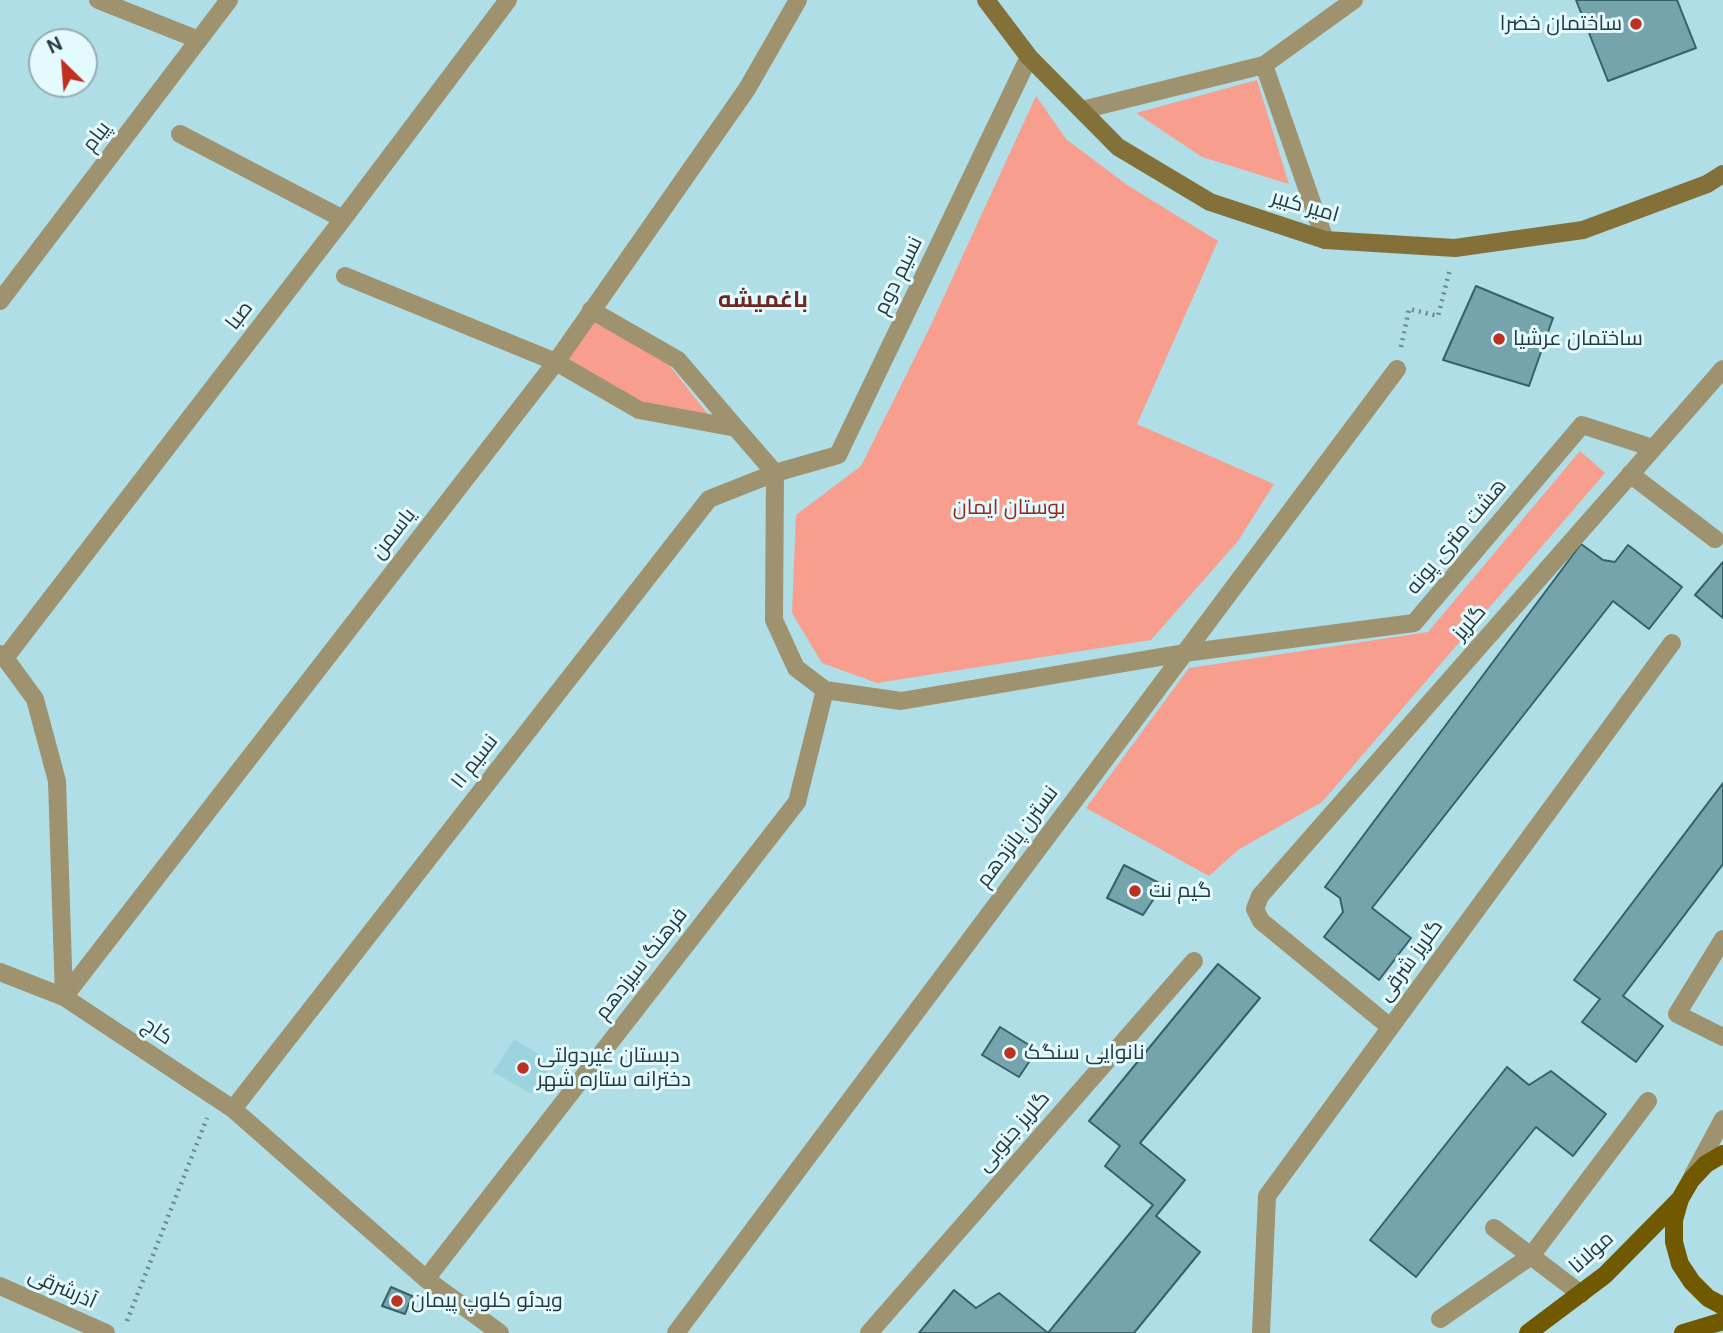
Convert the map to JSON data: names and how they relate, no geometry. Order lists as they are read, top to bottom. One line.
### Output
{"streets":{"main road":["امیر کبیر","مولانا"],"street":["پیام","نسیم دوم","صبا","یاسمن","هشت متری پونه","گلریز","نسیم ۱۱","نسترن پانزدهم","گلریز شرقی","فرهنگ سیزدهم","کاج","گلریز جنوبی","آذرشرقی"]},"crossings":[["امیر کبیر","نسیم دوم"],["نسیم دوم","نسیم ۱۱"],["یاسمن","کاج"],["هشت متری پونه","گلریز"],["هشت متری پونه","نسترن پانزدهم"],["گلریز","گلریز شرقی"],["نسیم ۱۱","کاج"],["فرهنگ سیزدهم","کاج"]],"districts":["باغمیشه"],"parks":["بوستان ایمان"],"places":["ساختمان خضرا","ساختمان عرشیا","گیم نت","نانوایی سنگک","دبستان غیردولتی دخترانه ستاره شهر","ویدئو کلوپ پیمان"],"north":"top left"}
